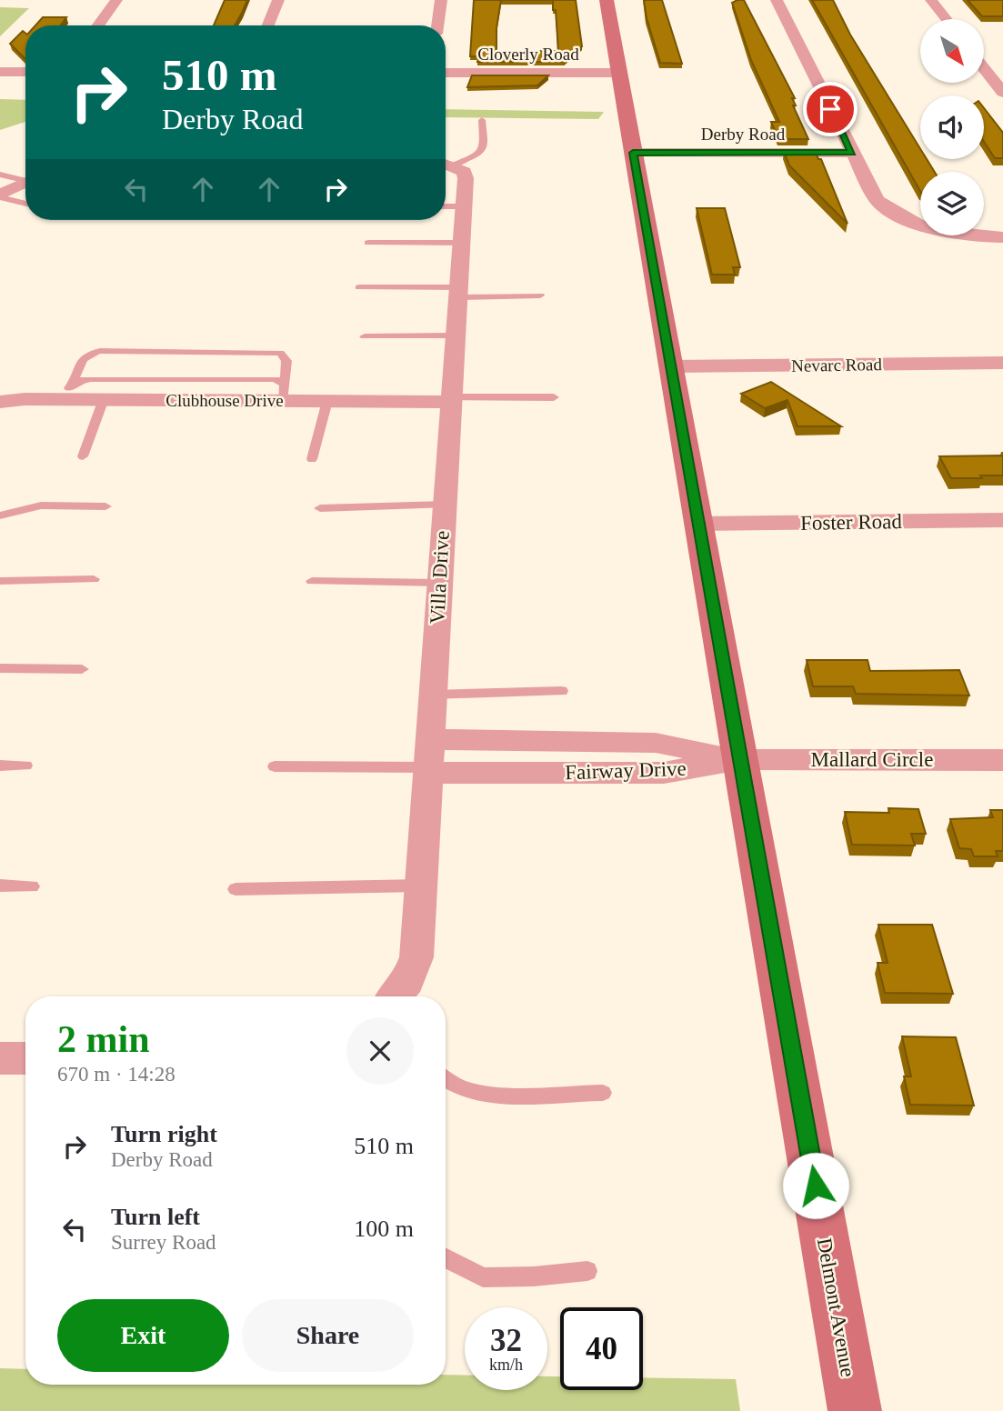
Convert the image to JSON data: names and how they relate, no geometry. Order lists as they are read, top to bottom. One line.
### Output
{"streets":{"street":["Cloverly Road","Derby Road","Nevarc Road","Clubhouse Drive","Foster Road","Villa Drive","Mallard Circle","Fairway Drive","Delmont Avenue"]},"crossings":[["Cloverly Road","Delmont Avenue"],["Derby Road","Delmont Avenue"],["Nevarc Road","Delmont Avenue"],["Clubhouse Drive","Villa Drive"],["Foster Road","Delmont Avenue"],["Villa Drive","Fairway Drive"],["Mallard Circle","Fairway Drive"],["Mallard Circle","Delmont Avenue"],["Fairway Drive","Delmont Avenue"]],"north":"bottom right","page":{"turn":["510 m","Derby Road"],"heading":["2 min","670 m · 14:28"],"list":[{"name":"Turn right","note":"Derby Road","value":"510 m"},{"name":"Turn left","note":"Surrey Road","value":"100 m"}],"buttons":["Exit","Share"],"speed":"32 km/h","limit":"40"}}
